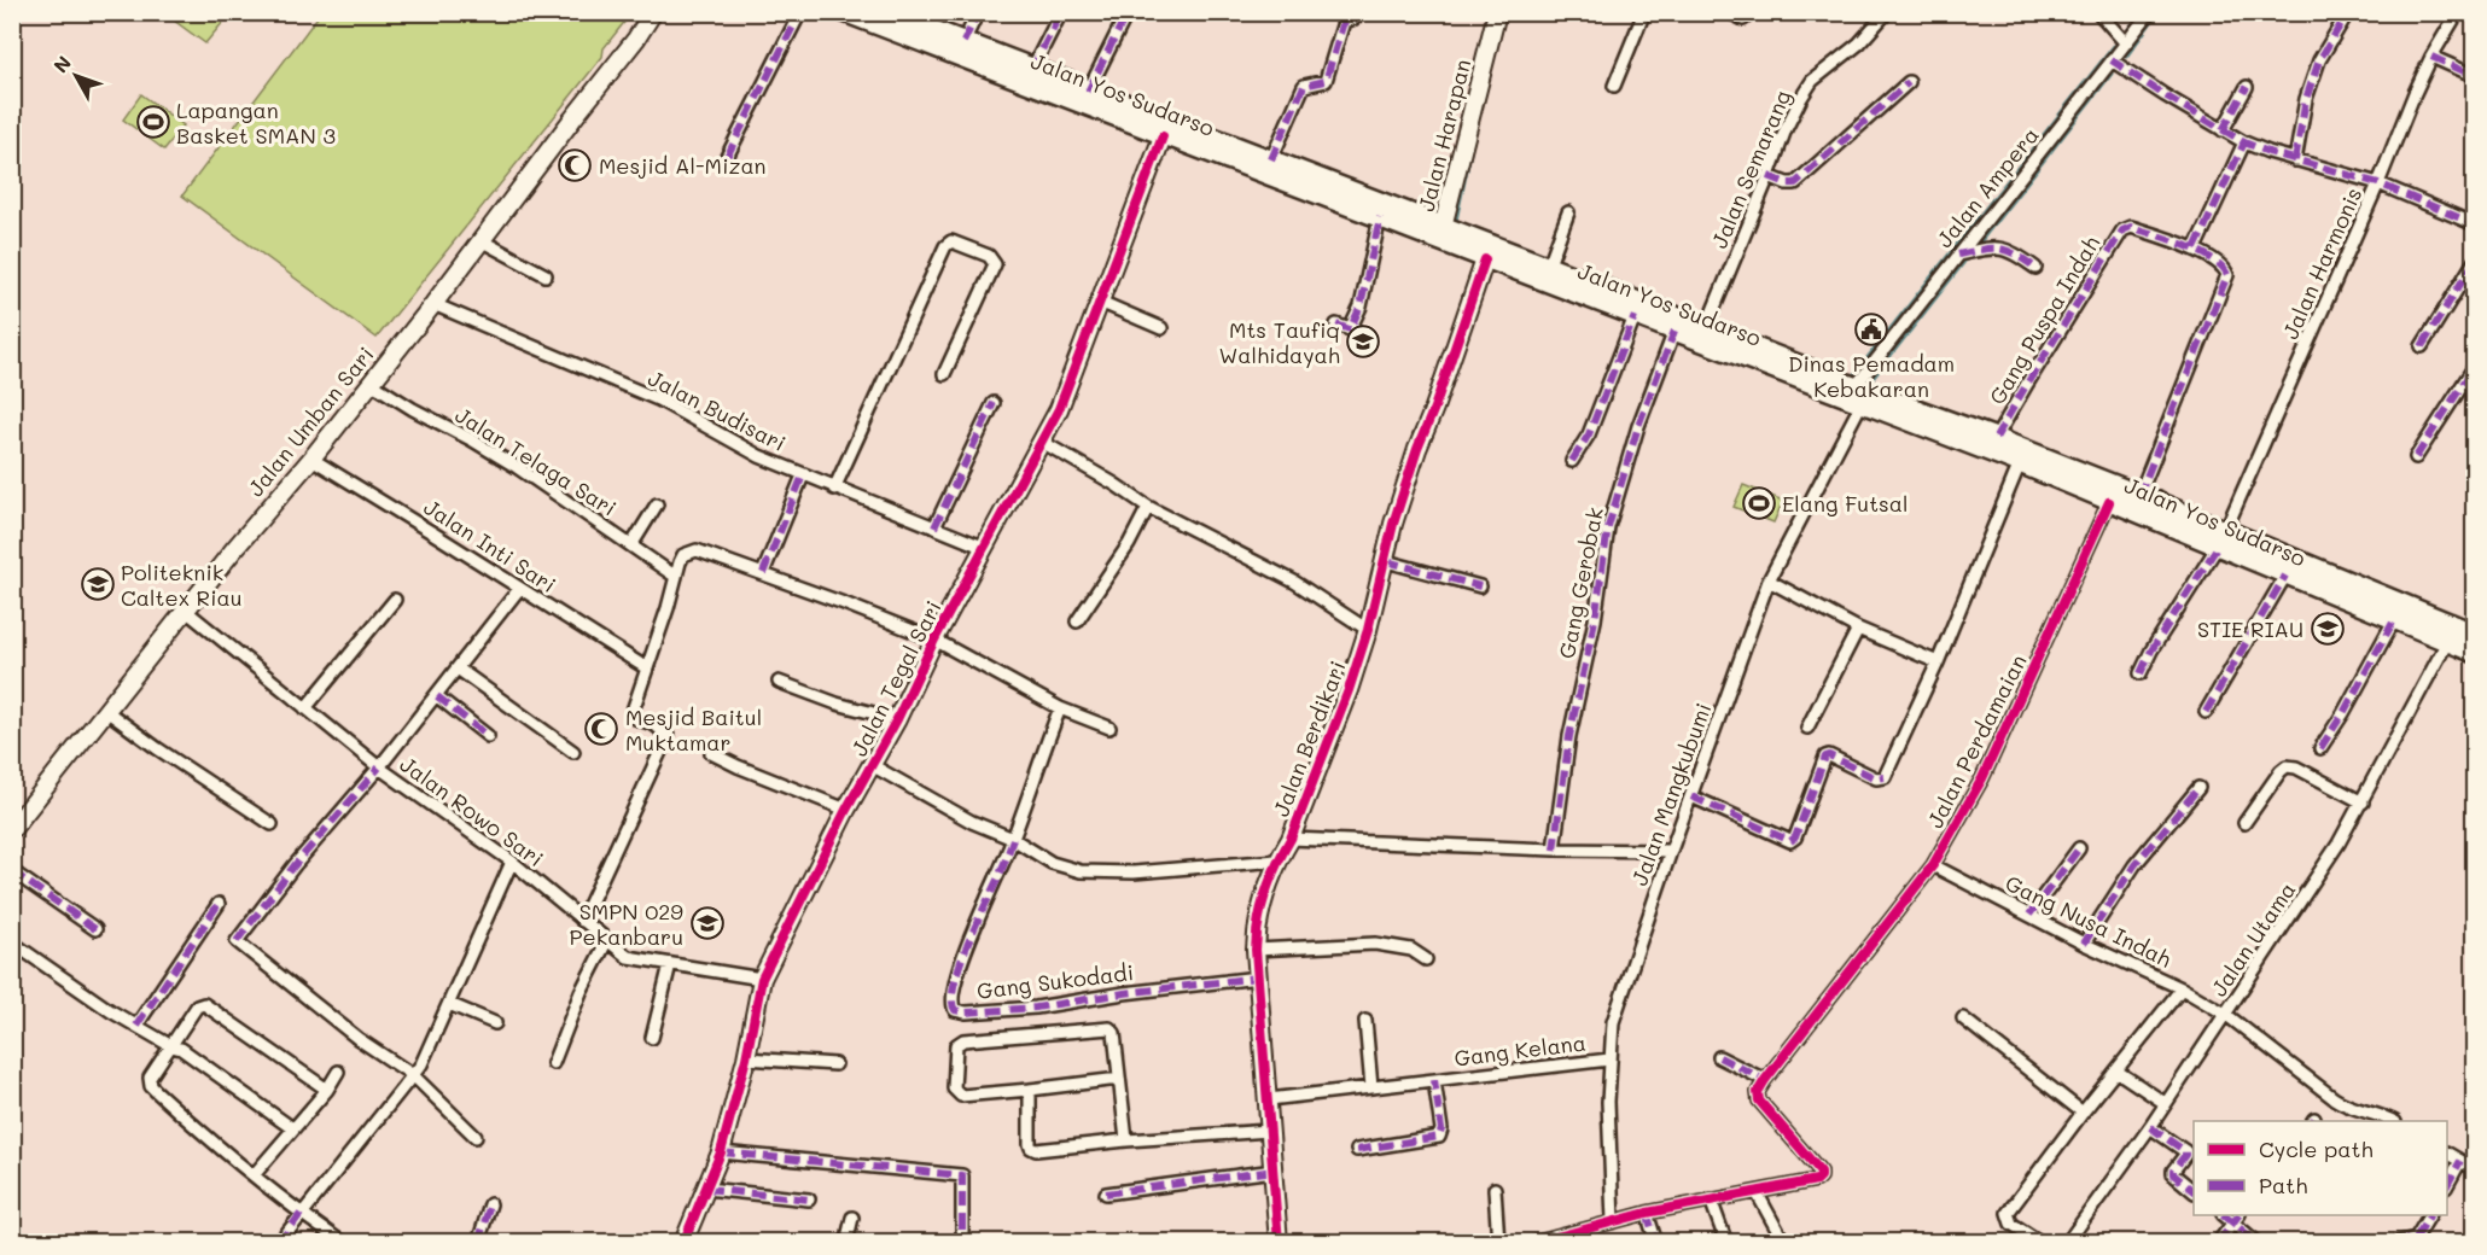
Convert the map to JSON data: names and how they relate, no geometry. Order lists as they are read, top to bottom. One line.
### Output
{"streets":{"main road":["Jalan Yos Sudarso"],"street":["Jalan Harapan","Jalan Semarang","Jalan Ampera","Jalan Harmonis","Gang Puspa Indah","Jalan Budisari","Jalan Umban Sari","Jalan Telaga Sari","Jalan Inti Sari","Gang Gerobak","Jalan Tegal Sari","Jalan Berdikari","Jalan Perdamaian","Jalan Mangkubumi","Jalan Rowo Sari","Gang Nusa Indah","Jalan Utama","Gang Sukodadi","Gang Kelana"]},"crossings":[["Jalan Yos Sudarso","Jalan Harapan"],["Jalan Yos Sudarso","Jalan Semarang"],["Jalan Yos Sudarso","Jalan Ampera"],["Jalan Yos Sudarso","Jalan Harmonis"],["Jalan Yos Sudarso","Gang Puspa Indah"],["Jalan Yos Sudarso","Gang Gerobak"],["Jalan Yos Sudarso","Jalan Tegal Sari"],["Jalan Yos Sudarso","Jalan Berdikari"],["Jalan Yos Sudarso","Jalan Perdamaian"],["Jalan Yos Sudarso","Jalan Mangkubumi"],["Jalan Yos Sudarso","Jalan Utama"],["Jalan Ampera","Jalan Mangkubumi"],["Jalan Budisari","Jalan Umban Sari"],["Jalan Budisari","Jalan Tegal Sari"],["Jalan Umban Sari","Jalan Telaga Sari"],["Jalan Umban Sari","Jalan Inti Sari"],["Jalan Umban Sari","Jalan Rowo Sari"],["Jalan Tegal Sari","Jalan Rowo Sari"],["Jalan Berdikari","Gang Sukodadi"],["Jalan Berdikari","Gang Kelana"],["Jalan Perdamaian","Gang Nusa Indah"],["Jalan Mangkubumi","Gang Kelana"],["Gang Nusa Indah","Jalan Utama"]],"places":{"sports":["Lapangan Basket SMAN 3","Elang Futsal"],"mosque":["Mesjid Al-Mizan","Mesjid Baitul Muktamar"],"public building":["Dinas Pemadam Kebakaran"],"school or university":["Mts Taufiq Walhidayah","Politeknik Caltex Riau","STIE RIAU","SMPN 029 Pekanbaru"]},"legend":["Cycle path","Path"],"north":"top left"}
